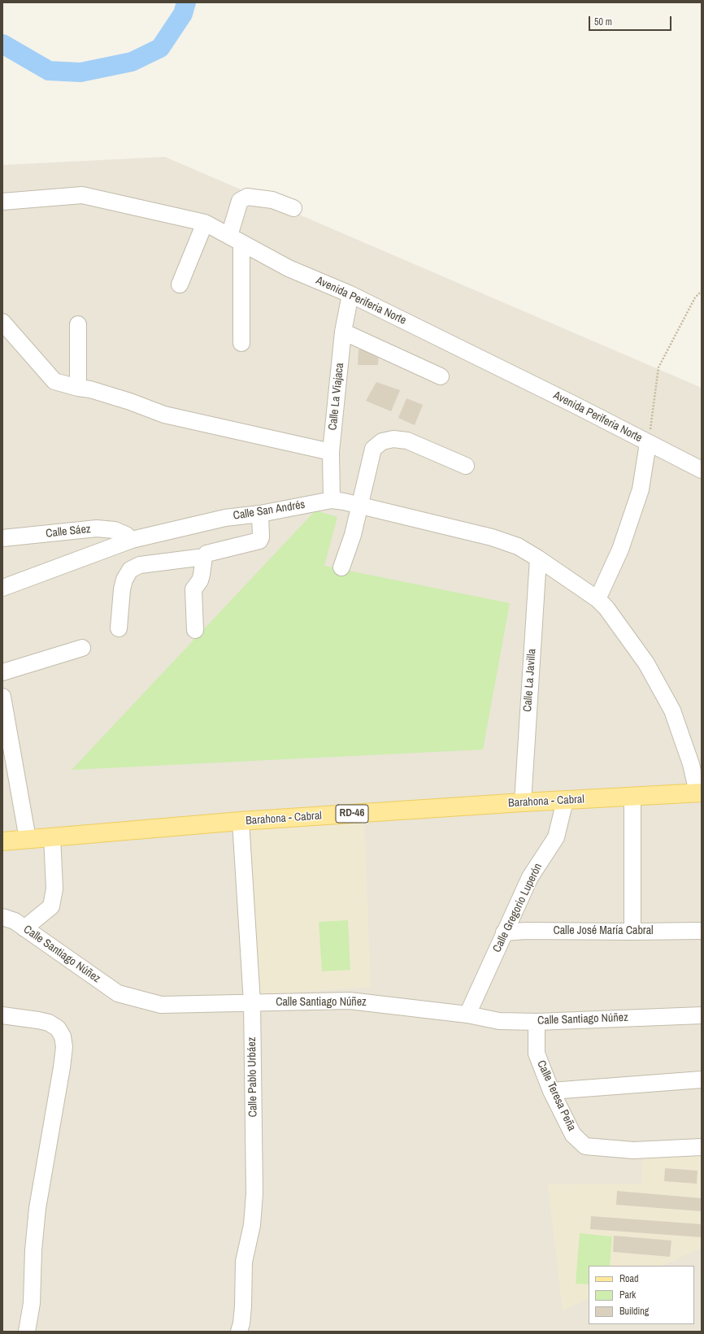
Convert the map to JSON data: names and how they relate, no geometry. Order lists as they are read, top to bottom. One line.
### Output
{"streets":{"main road":["Barahona - Cabral","RD-46"],"street":["Avenida Periferia Norte","Calle La Viajaca","Calle San Andrés","Calle Sáez","Calle La Javilla","Calle Gregorio Luperón","Calle José María Cabral","Calle Santiago Núñez","Calle Pablo Urbáez","Calle Teresa Peña"]},"crossings":[["Avenida Periferia Norte","Calle La Viajaca"],["Calle La Viajaca","Calle San Andrés"],["Calle San Andrés","Calle Sáez"],["Calle San Andrés","Calle La Javilla"],["Calle San Andrés","Barahona - Cabral"],["Calle La Javilla","Barahona - Cabral"],["Barahona - Cabral","Calle Gregorio Luperón"],["Barahona - Cabral","Calle Pablo Urbáez"],["Calle Gregorio Luperón","Calle José María Cabral"],["Calle Gregorio Luperón","Calle Santiago Núñez"],["Calle Santiago Núñez","Calle Pablo Urbáez"],["Calle Santiago Núñez","Calle Teresa Peña"]],"legend":["Road","Park","Building"],"scale_bar":"50 m"}
